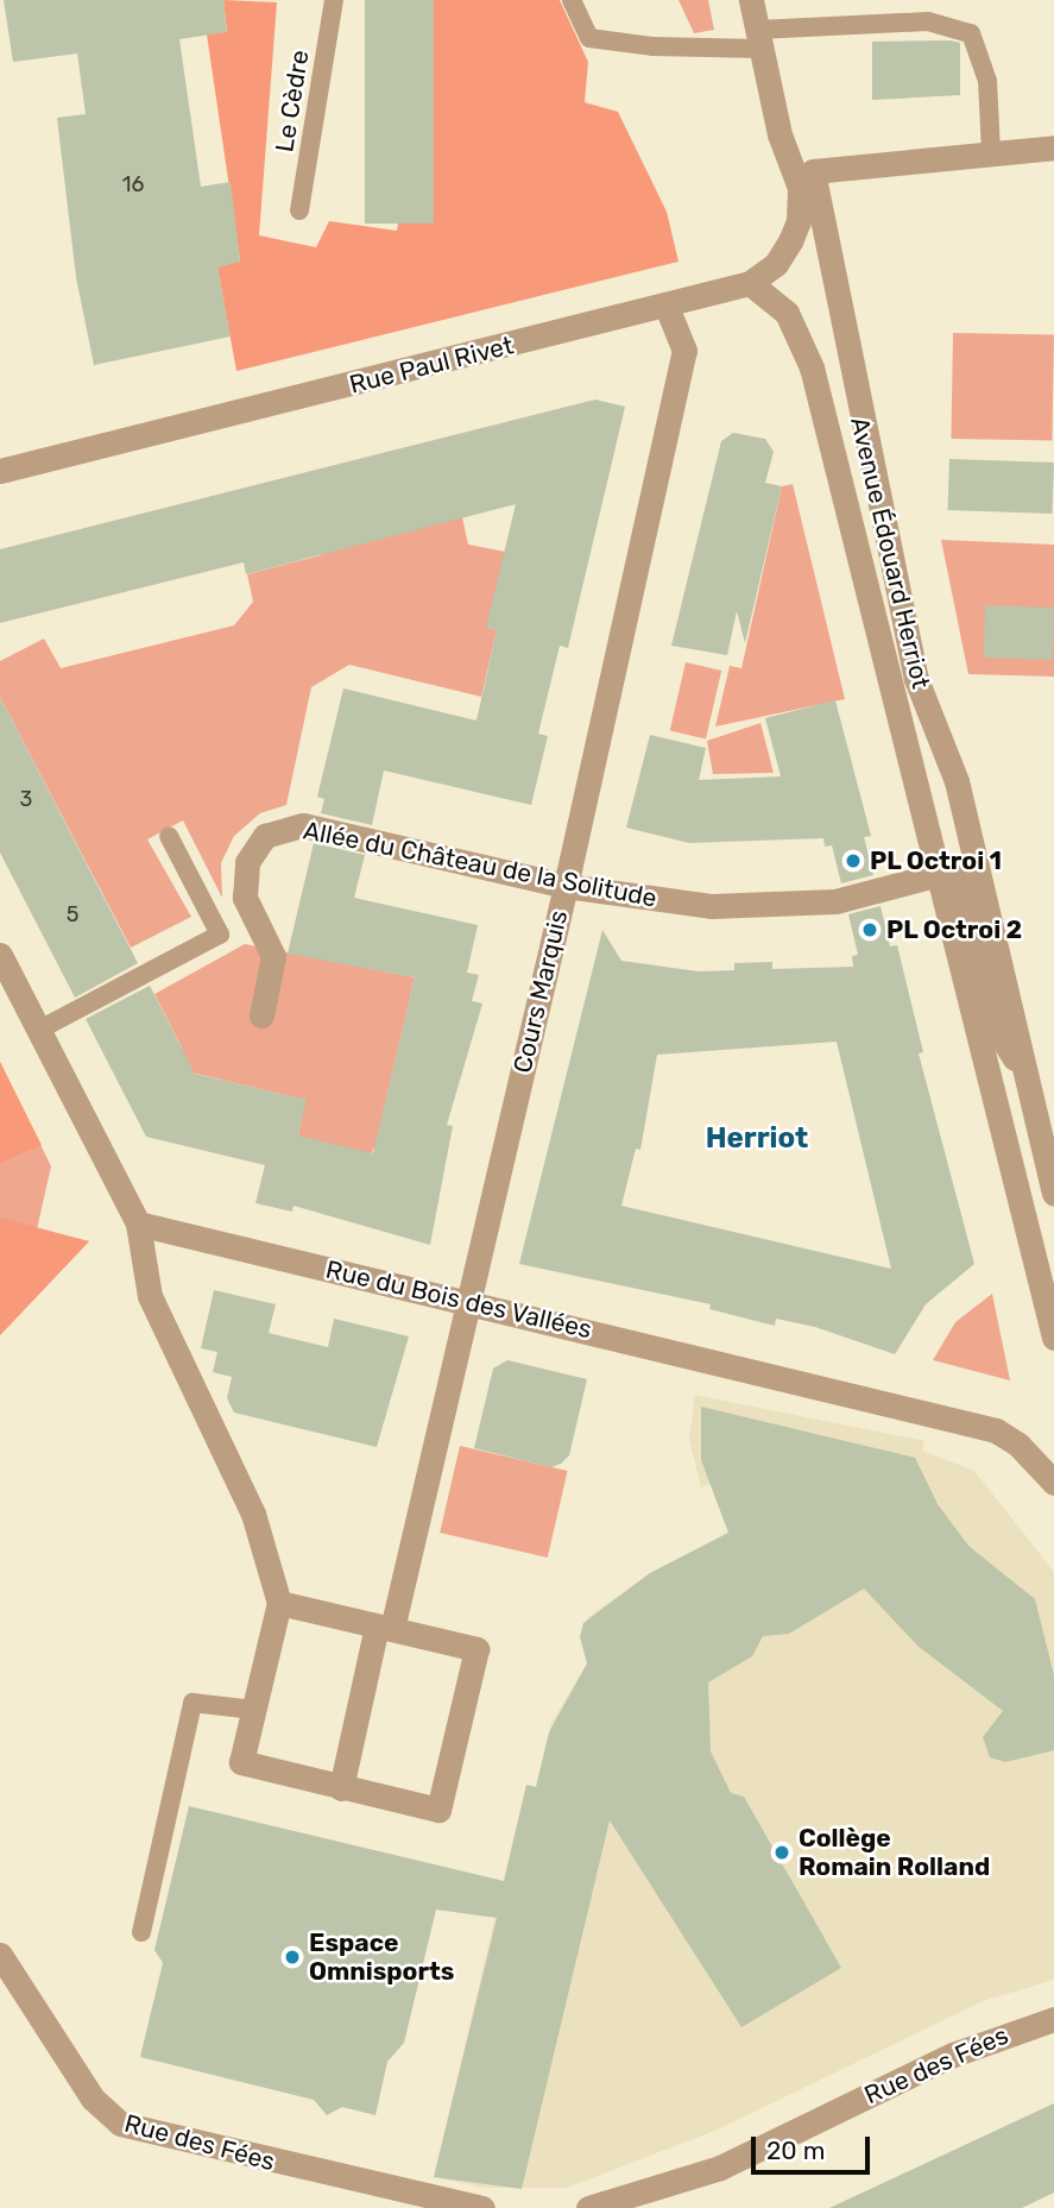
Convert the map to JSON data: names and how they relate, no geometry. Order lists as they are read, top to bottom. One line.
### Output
{"streets":{"street":["Rue Paul Rivet","Avenue Édouard Herriot","Allée du Château de la Solitude","Cours Marquis","Rue du Bois des Vallées","Rue des Fées"],"lane":["Le Cèdre"]},"crossings":[["Rue Paul Rivet","Avenue Édouard Herriot"],["Rue Paul Rivet","Cours Marquis"],["Avenue Édouard Herriot","Allée du Château de la Solitude"],["Allée du Château de la Solitude","Cours Marquis"],["Cours Marquis","Rue du Bois des Vallées"]],"districts":["Herriot"],"places":["PL Octroi 1","PL Octroi 2","Collège Romain Rolland","Espace Omnisports"],"house_numbers":["16","3","5"],"scale_bar":"20 m"}
